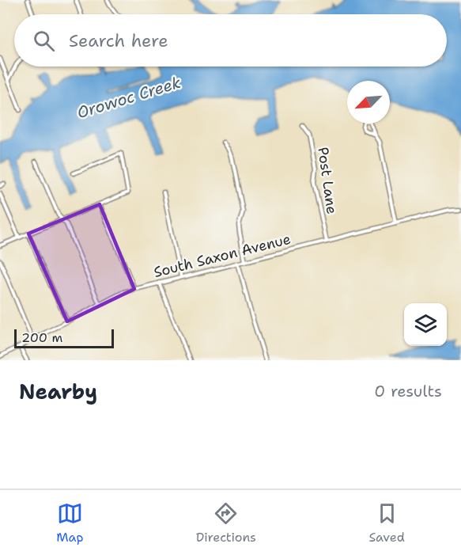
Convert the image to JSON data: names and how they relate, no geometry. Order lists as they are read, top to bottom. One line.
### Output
{"streets":{"street":["Post Lane","South Saxon Avenue"]},"crossings":[["Post Lane","South Saxon Avenue"]],"water":["Orowoc Creek"],"scale_bar":"200 m","north":"bottom left","page":{"search":"Search here","scale":"200 m","heading":["Nearby","0 results"],"nav":["Map","Directions","Saved"]}}
